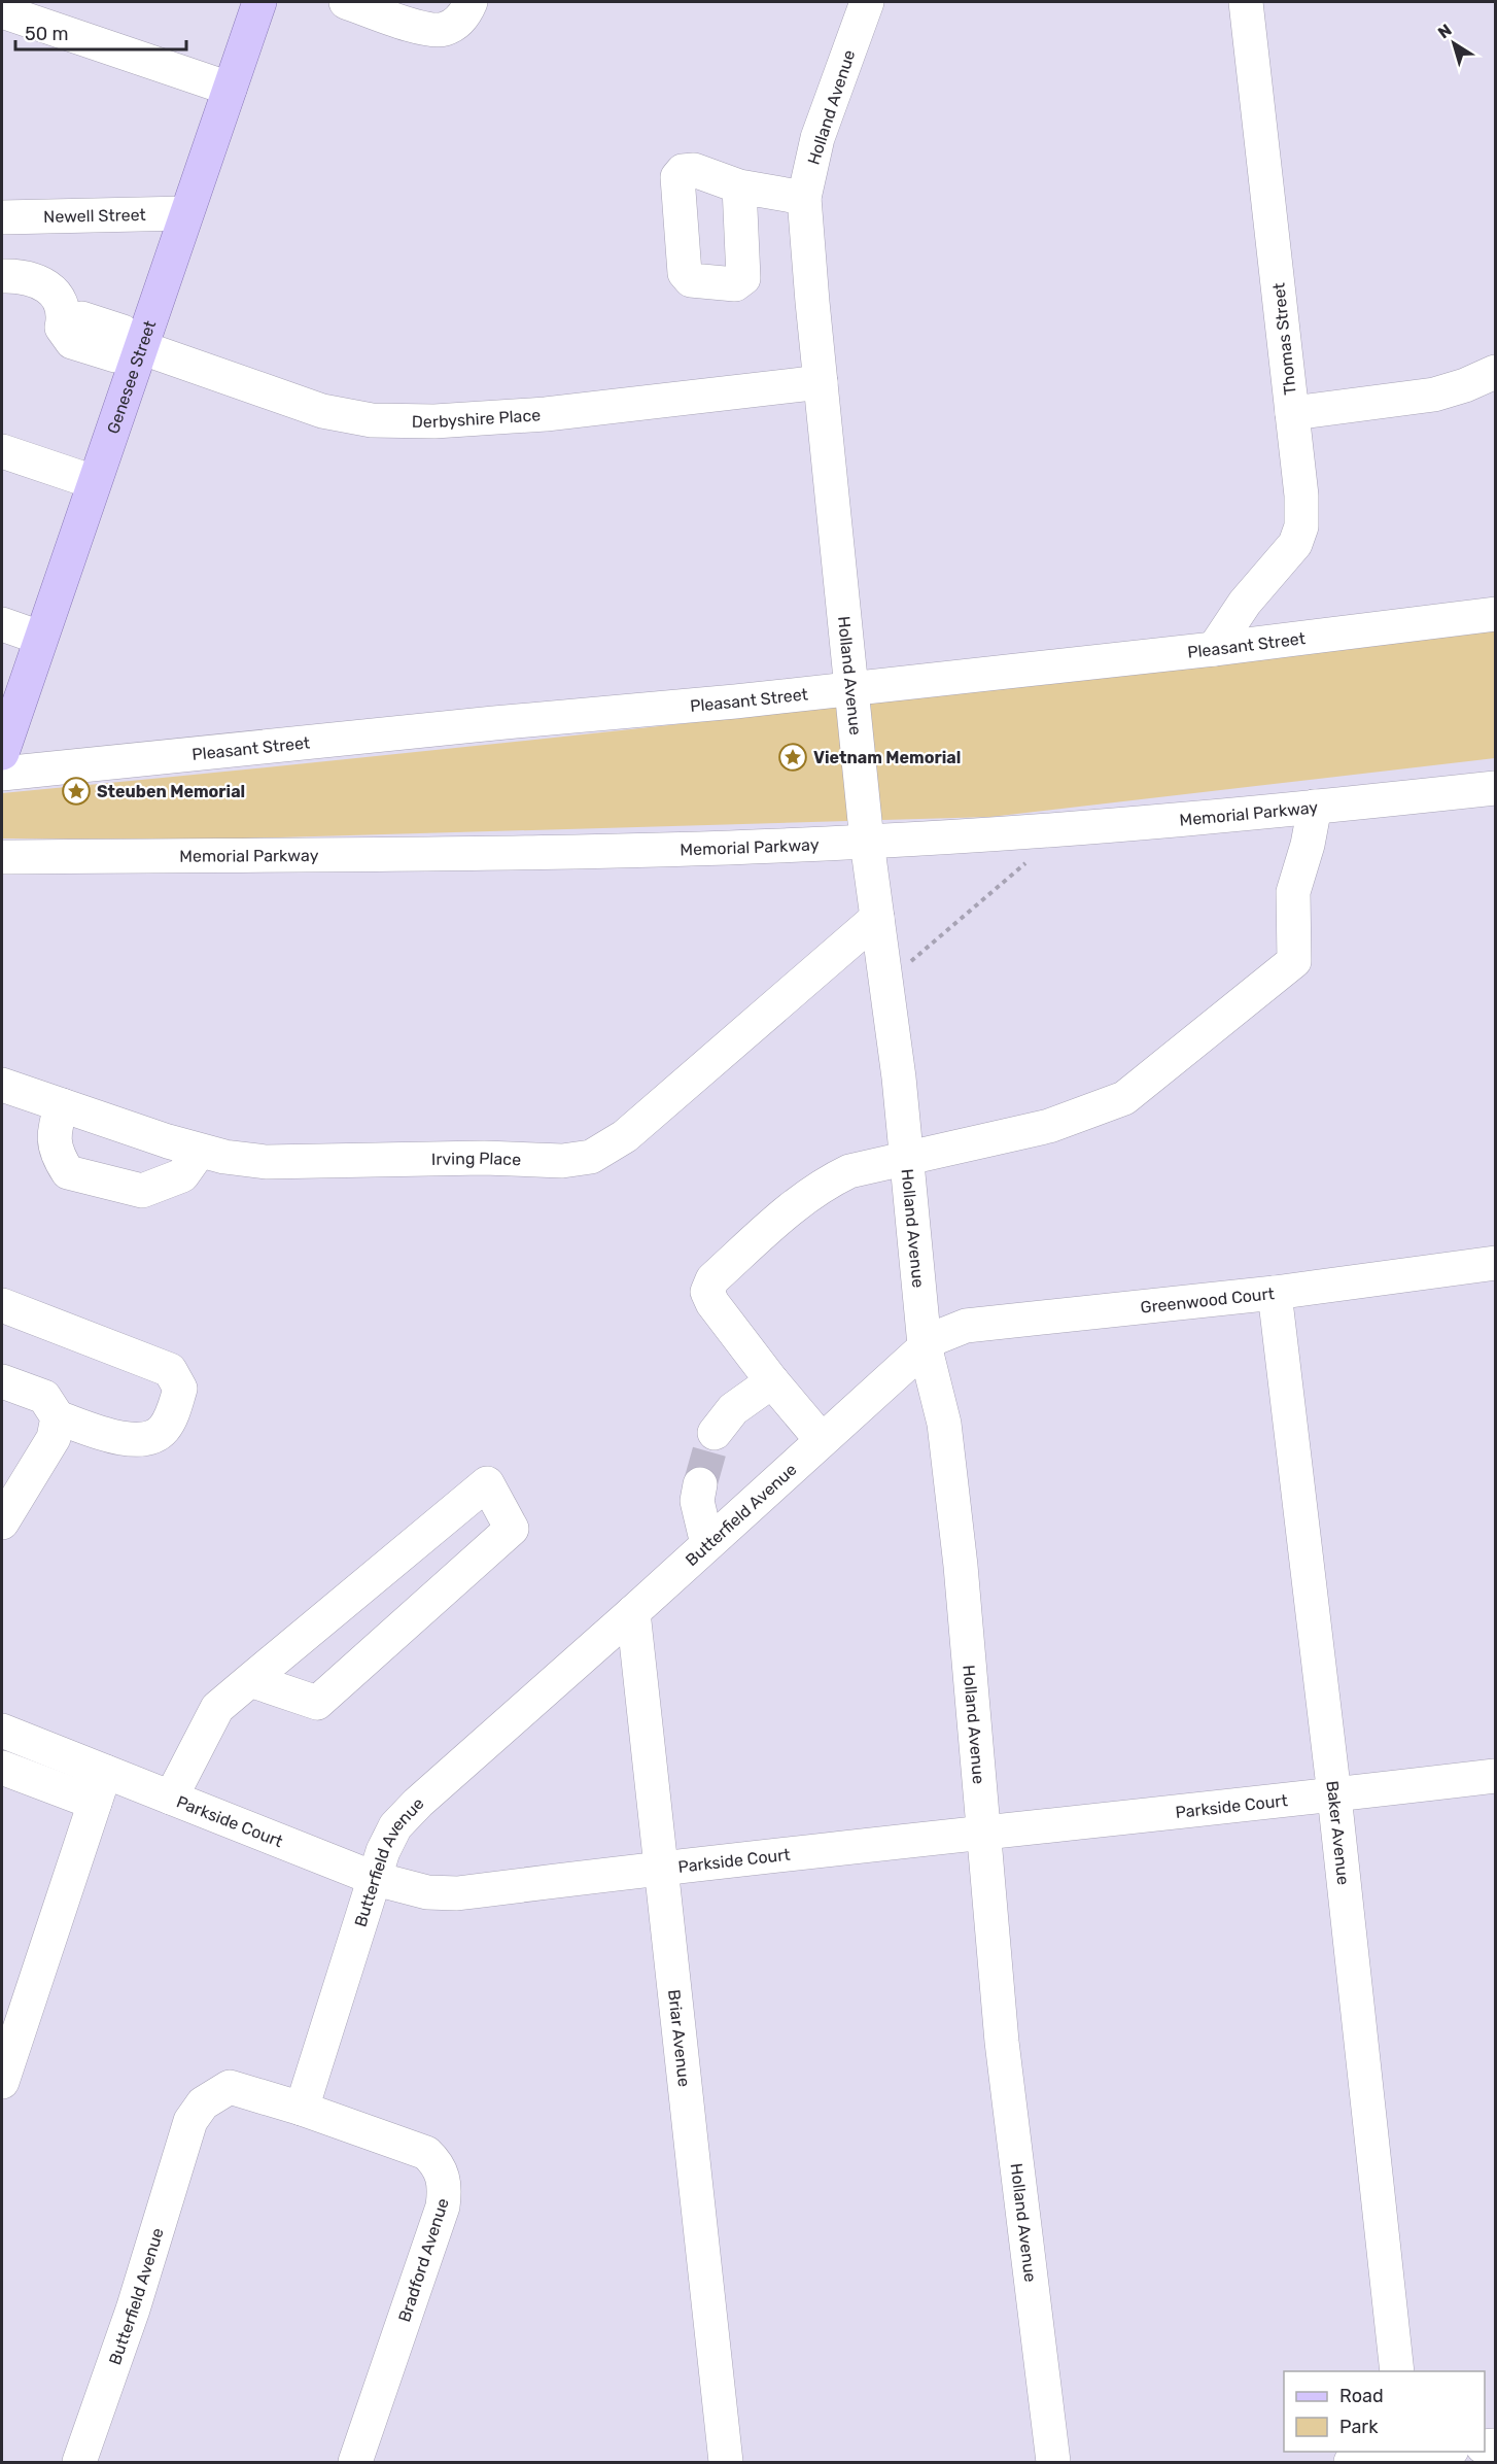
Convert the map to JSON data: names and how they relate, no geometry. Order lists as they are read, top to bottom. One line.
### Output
{"streets":{"main road":["Genesee Street"],"street":["Holland Avenue","Newell Street","Thomas Street","Derbyshire Place","Pleasant Street","Memorial Parkway","Irving Place","Greenwood Court","Butterfield Avenue","Parkside Court","Baker Avenue","Briar Avenue","Bradford Avenue"]},"crossings":[["Holland Avenue","Derbyshire Place"],["Holland Avenue","Pleasant Street"],["Holland Avenue","Memorial Parkway"],["Holland Avenue","Irving Place"],["Holland Avenue","Greenwood Court"],["Holland Avenue","Butterfield Avenue"],["Holland Avenue","Parkside Court"],["Newell Street","Genesee Street"],["Thomas Street","Pleasant Street"],["Genesee Street","Derbyshire Place"],["Greenwood Court","Butterfield Avenue"],["Greenwood Court","Baker Avenue"],["Butterfield Avenue","Parkside Court"],["Butterfield Avenue","Briar Avenue"],["Butterfield Avenue","Bradford Avenue"],["Parkside Court","Baker Avenue"],["Parkside Court","Briar Avenue"]],"places":{"place":["Vietnam Memorial","Steuben Memorial"]},"legend":["Road","Park"],"scale_bar":"50 m","north":"top left"}
